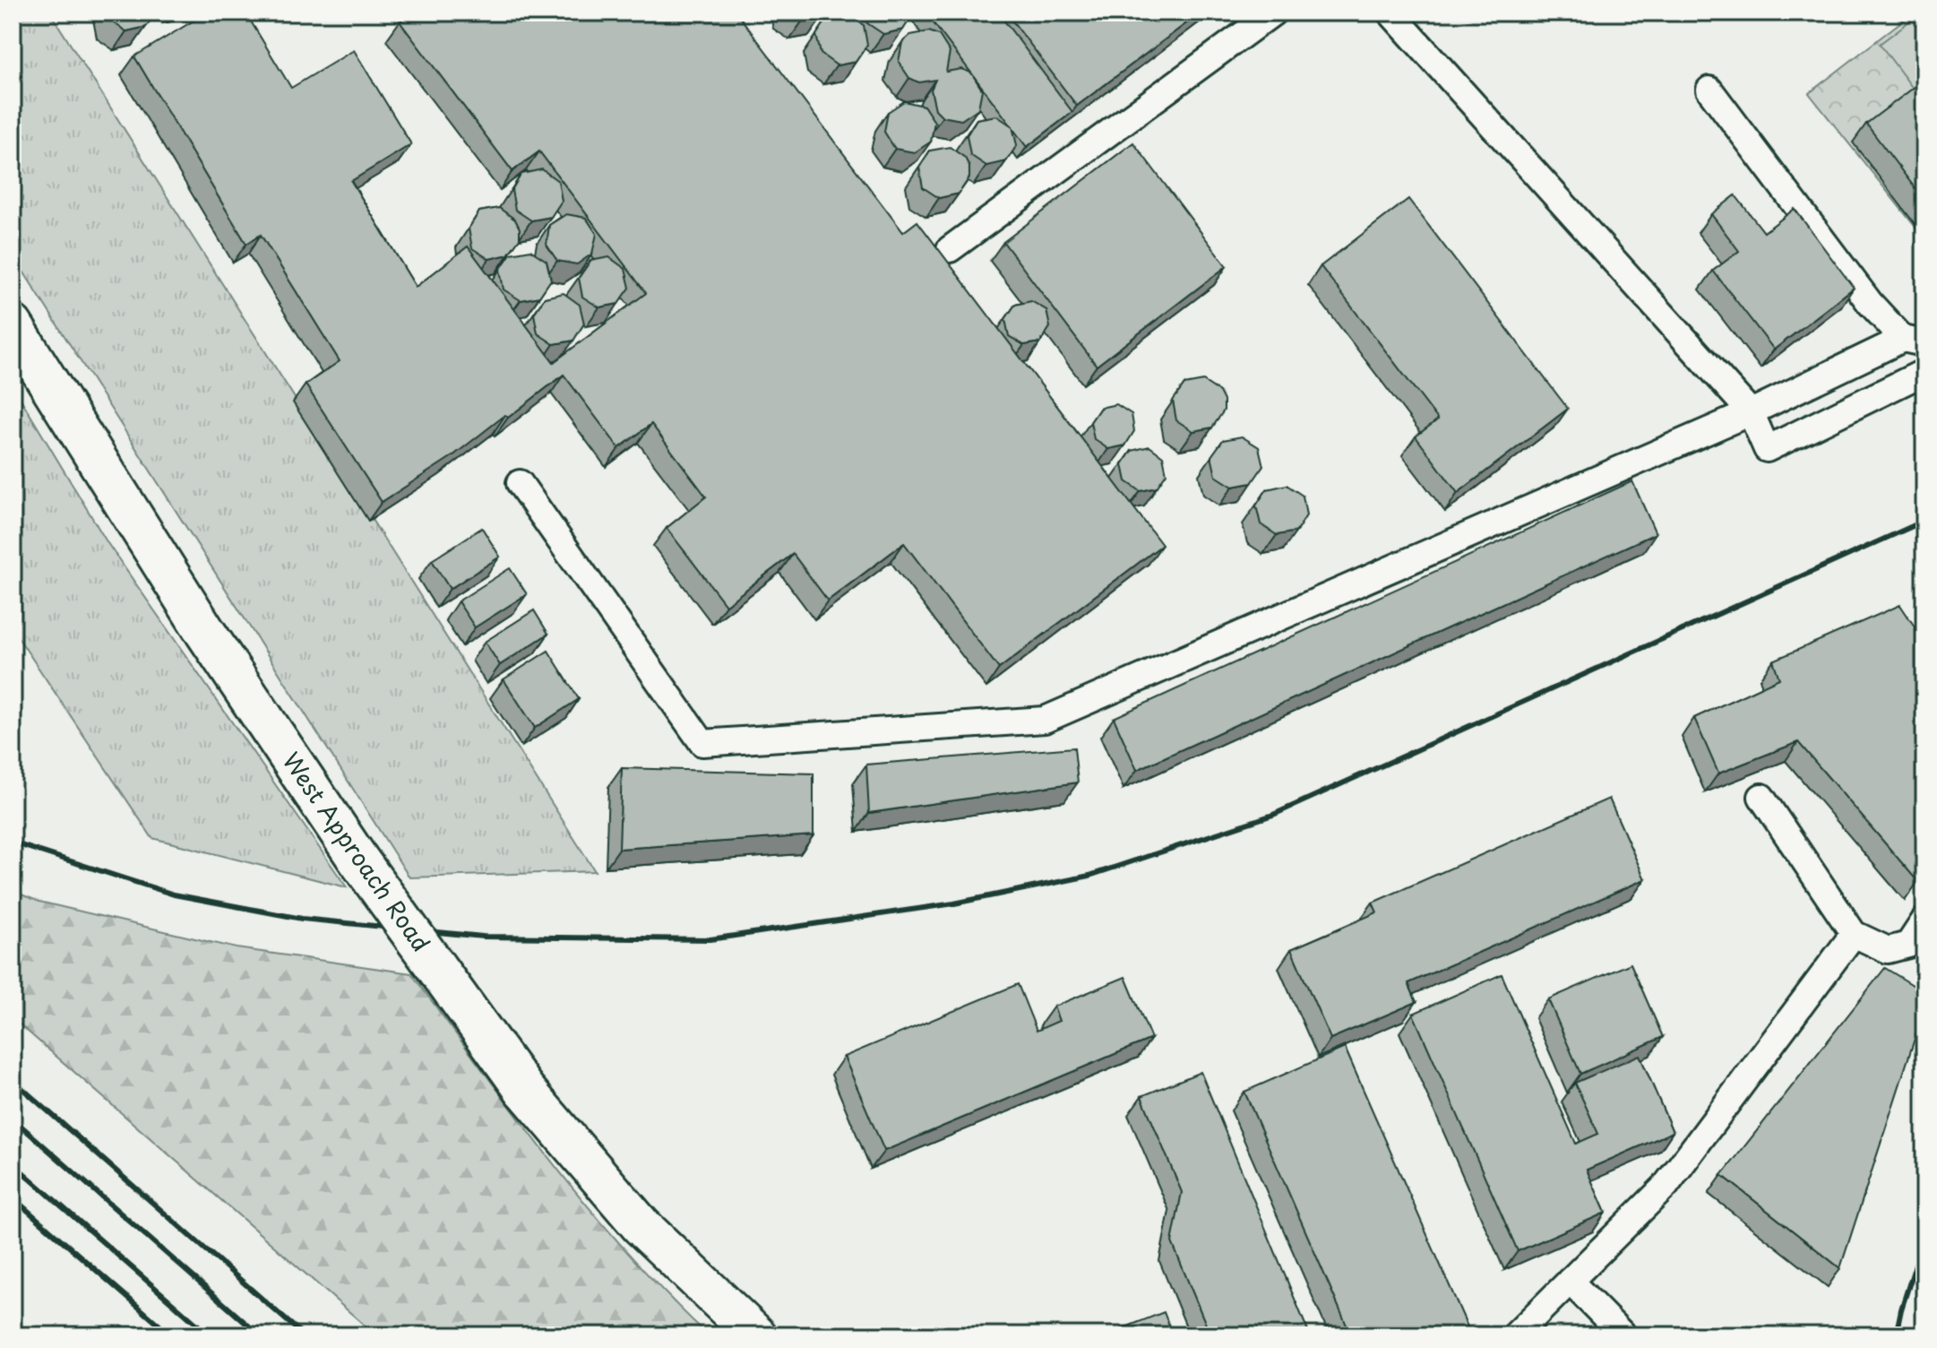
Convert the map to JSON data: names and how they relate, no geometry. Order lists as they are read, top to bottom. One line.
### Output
{"streets":{"street":["West Approach Road"]}}
